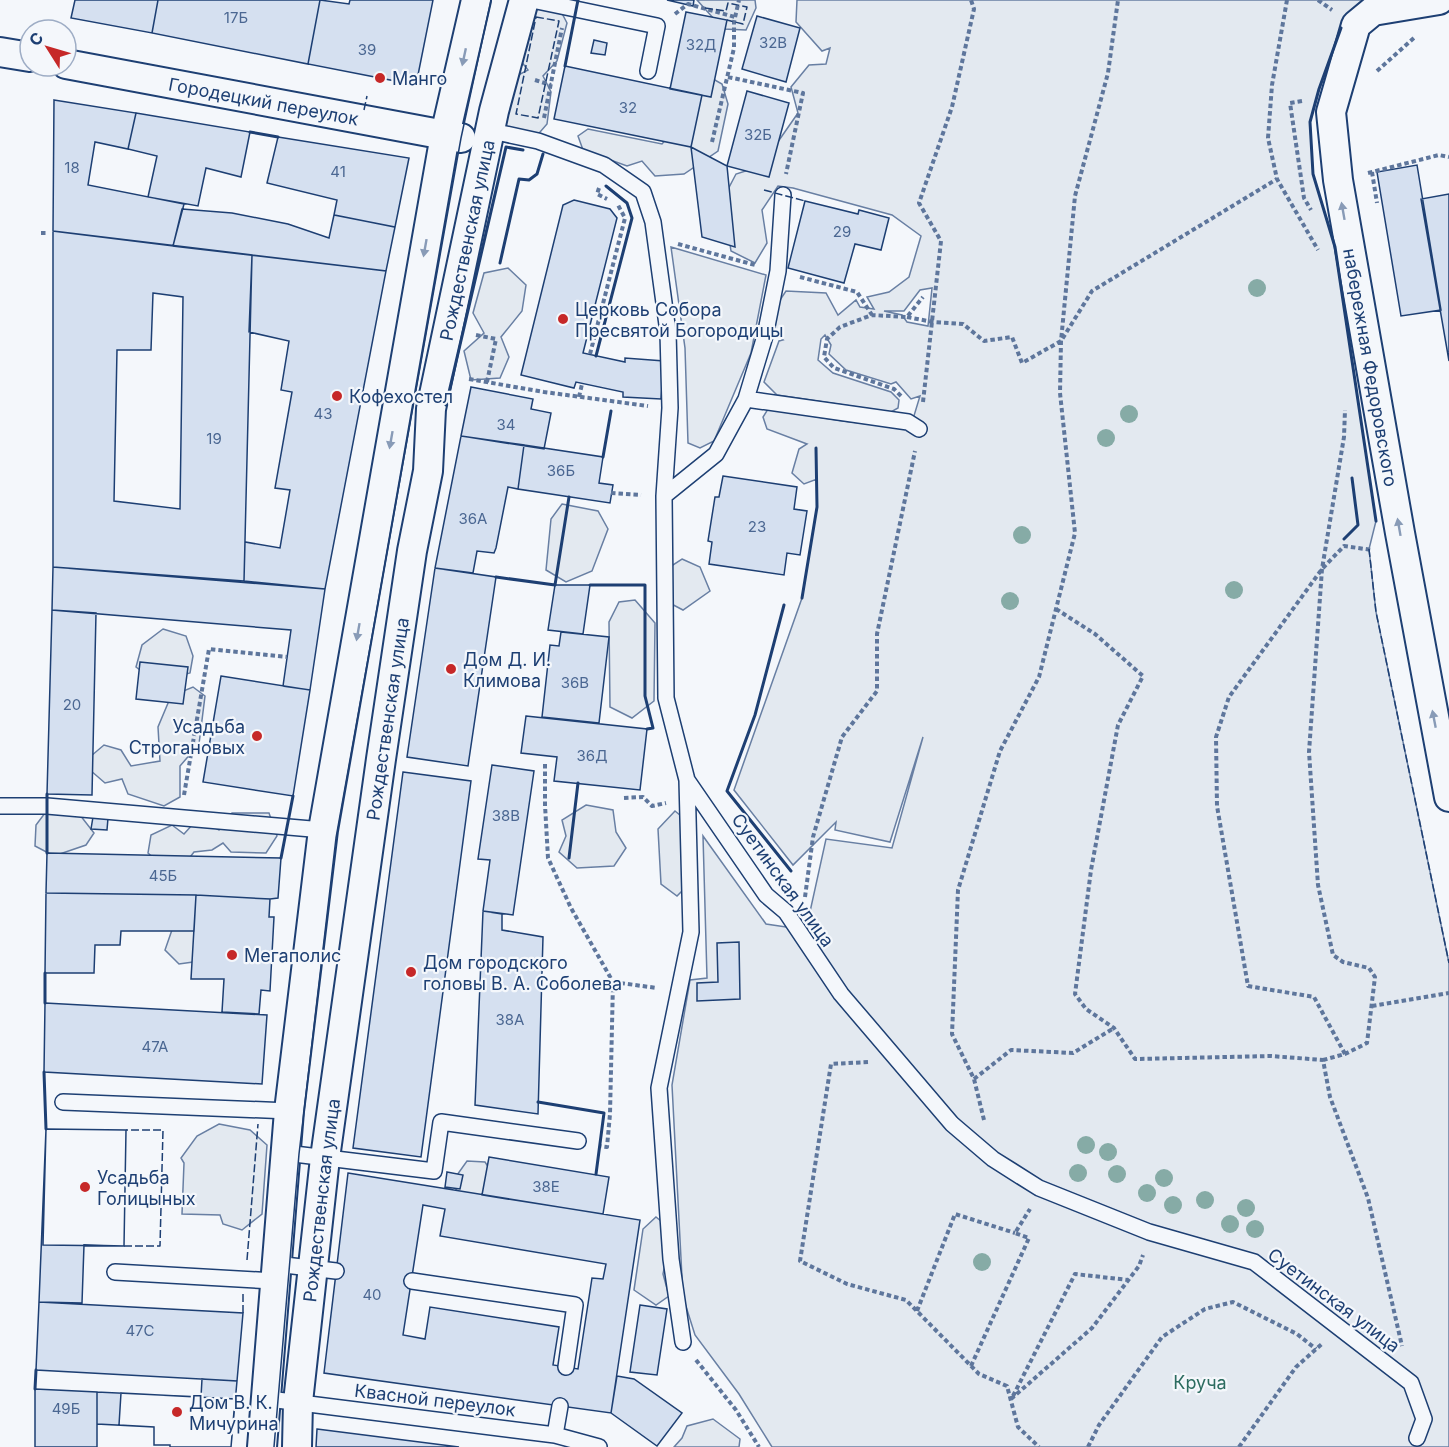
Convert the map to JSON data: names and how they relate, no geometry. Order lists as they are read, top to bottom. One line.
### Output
{"streets":{"street":["Городецкий переулок","Рождественская улица","набережная Федоровского"],"lane":["Суетинская улица","Квасной переулок"]},"crossings":[["Городецкий переулок","Рождественская улица"],["Городецкий переулок","Суетинская улица"],["Рождественская улица","Суетинская улица"],["Рождественская улица","Квасной переулок"]],"one_way":["набережная Федоровского"],"parks":["Круча"],"places":["Манго","Церковь Собора Пресвятой Богородицы","Кофехостел","Дом Д. И. Климова","Усадьба Строгановых","Мегаполис","Дом городского головы В. А. Соболева","Усадьба Голицыных","Дом В. К. Мичурина"],"house_numbers":["17Б","32В","32Д","39","32","32Б","18","41","29","43","34","19","36Б","36А","23","36В","20","36Д","38В","45Б","38А","47А","38Е","40","47С","49Б"],"north":"top left"}
